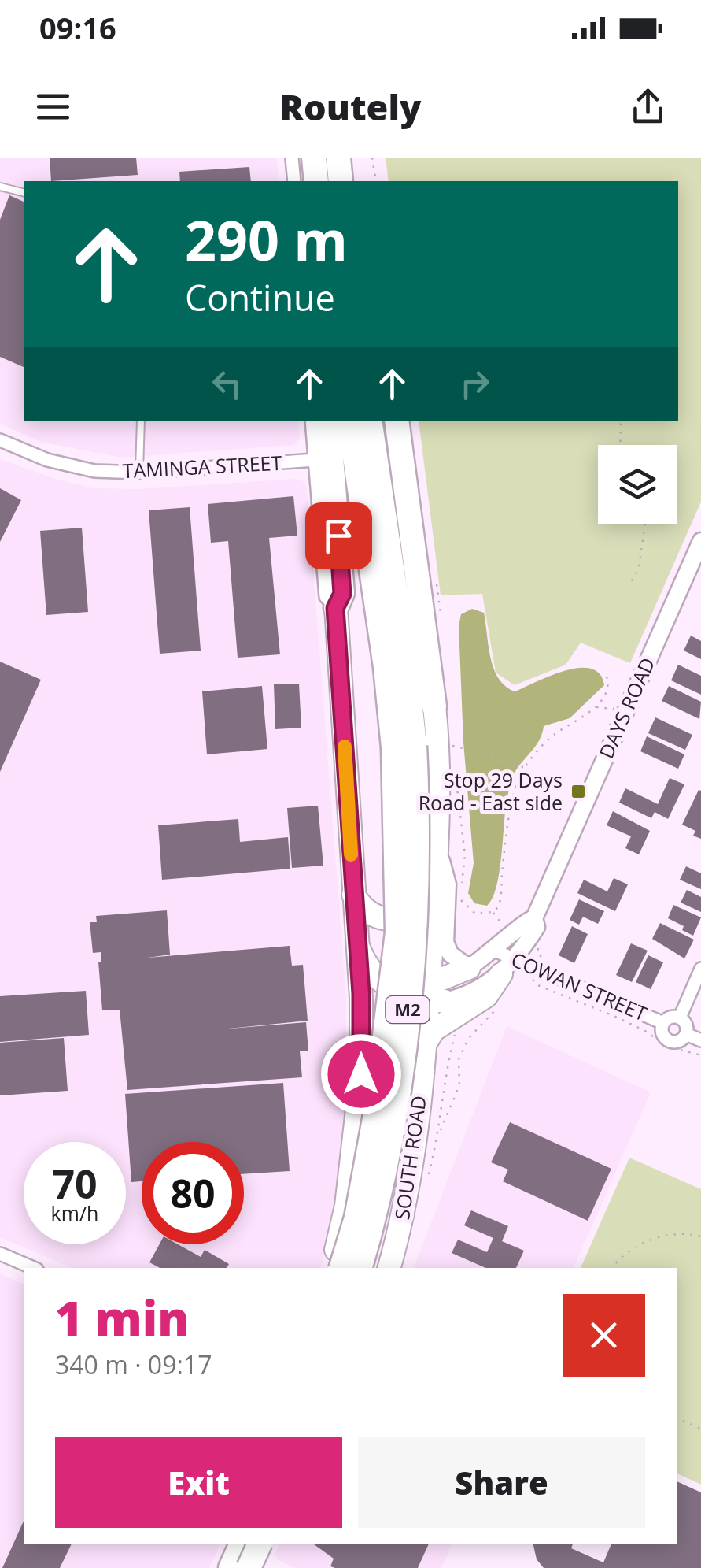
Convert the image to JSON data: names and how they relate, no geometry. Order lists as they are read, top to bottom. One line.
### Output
{"streets":{"highway":["M2","SOUTH ROAD"],"street":["TAMINGA STREET","DAYS ROAD","COWAN STREET"]},"crossings":[["DAYS ROAD","COWAN STREET"],["DAYS ROAD","SOUTH ROAD"]],"places":{"transit":["Stop 29 Days Road - East side"]},"page":{"status":"09:16","header":"Routely","turn":["290 m","Continue"],"speed":"70 km/h","limit":"80","heading":["1 min","340 m · 09:17"],"buttons":["Exit","Share"]}}
